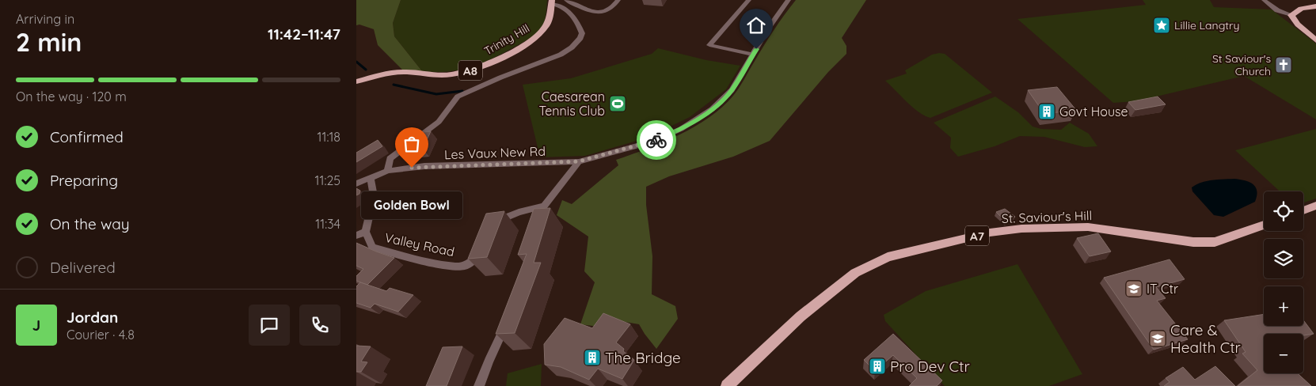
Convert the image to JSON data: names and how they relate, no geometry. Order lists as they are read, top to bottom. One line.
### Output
{"streets":{"main road":["Trinity Hill","A8","St. Saviour's Hill","A7"],"street":["Les Vaux New Rd","Valley Road"]},"places":{"place":["Lillie Langtry"],"church":["St Saviour's Church"],"sports":["Caesarean Tennis Club"],"building":["Govt House","The Bridge","Pro Dev Ctr"],"other":["Golden Bowl"],"school or university":["IT Ctr","Care & Health Ctr"]},"page":{"heading":["2 min","Arriving in","11:42–11:47"],"panel":["Jordan","Courier · 4.8"],"bar":"On the way · 120 m","list":[["Confirmed","11:18"],["Preparing","11:25"],["On the way","11:34"],"Delivered"],"map_buttons":["+","−"],"bubble":"Golden Bowl","round":"J"}}
